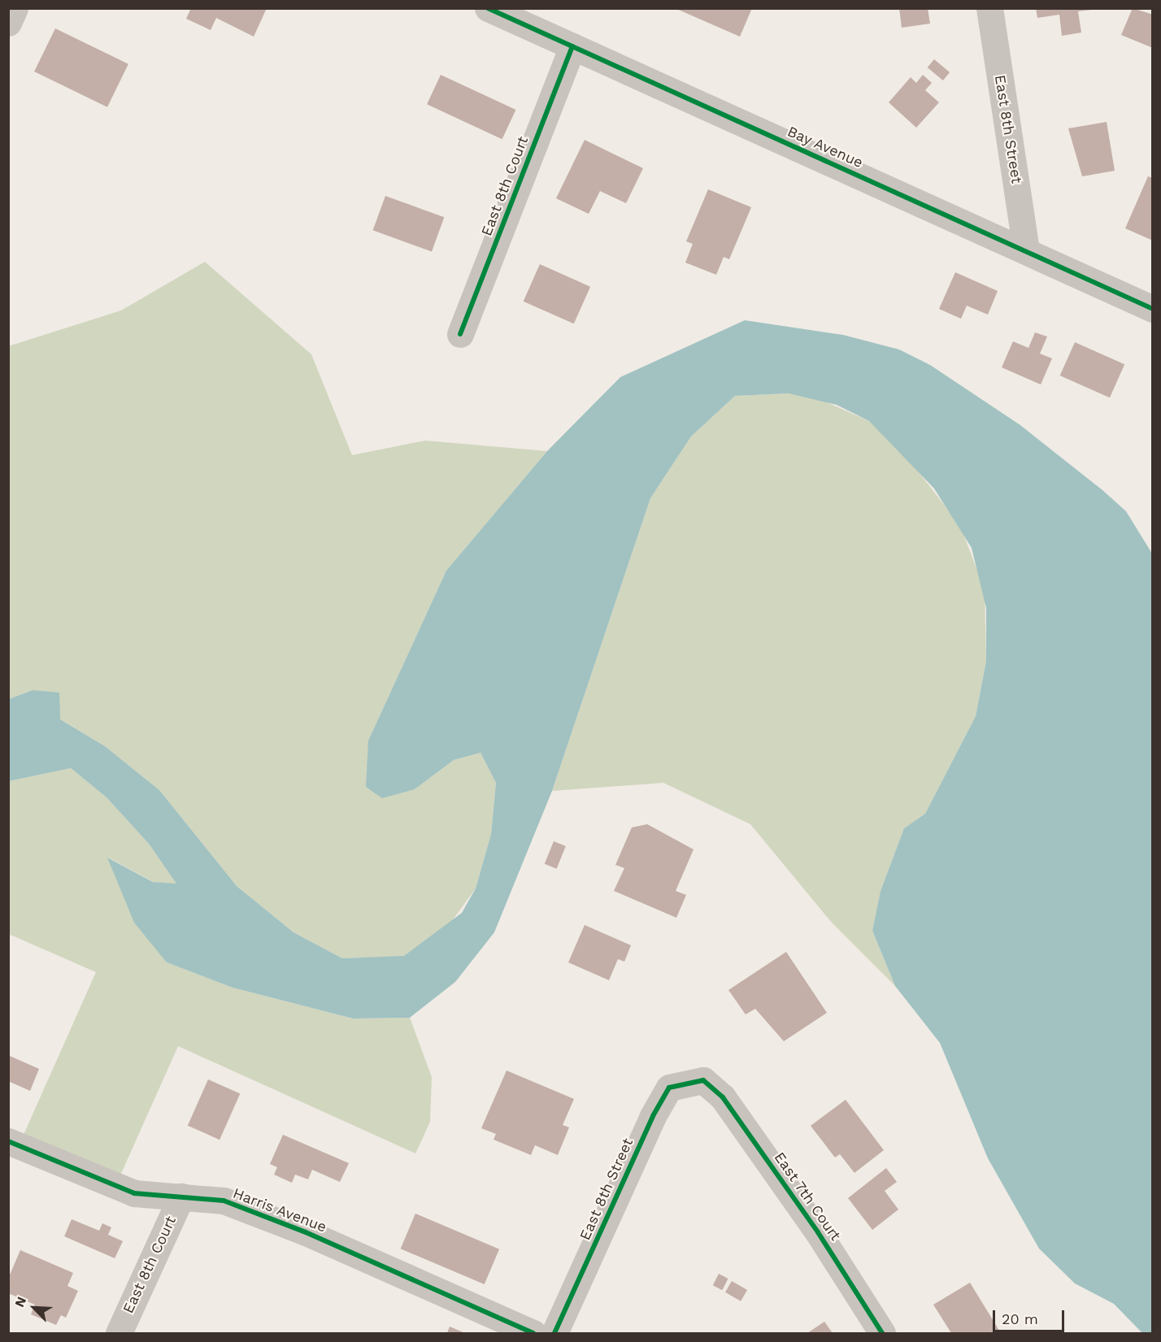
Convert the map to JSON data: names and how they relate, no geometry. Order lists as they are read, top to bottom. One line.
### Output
{"streets":{"street":["East 8th Street","Bay Avenue","East 8th Court","East 7th Court","Harris Avenue"]},"crossings":[["East 8th Street","Bay Avenue"],["East 8th Street","East 7th Court"],["Bay Avenue","East 8th Court"],["East 8th Court","Harris Avenue"]],"scale_bar":"20 m","north":"top left"}
